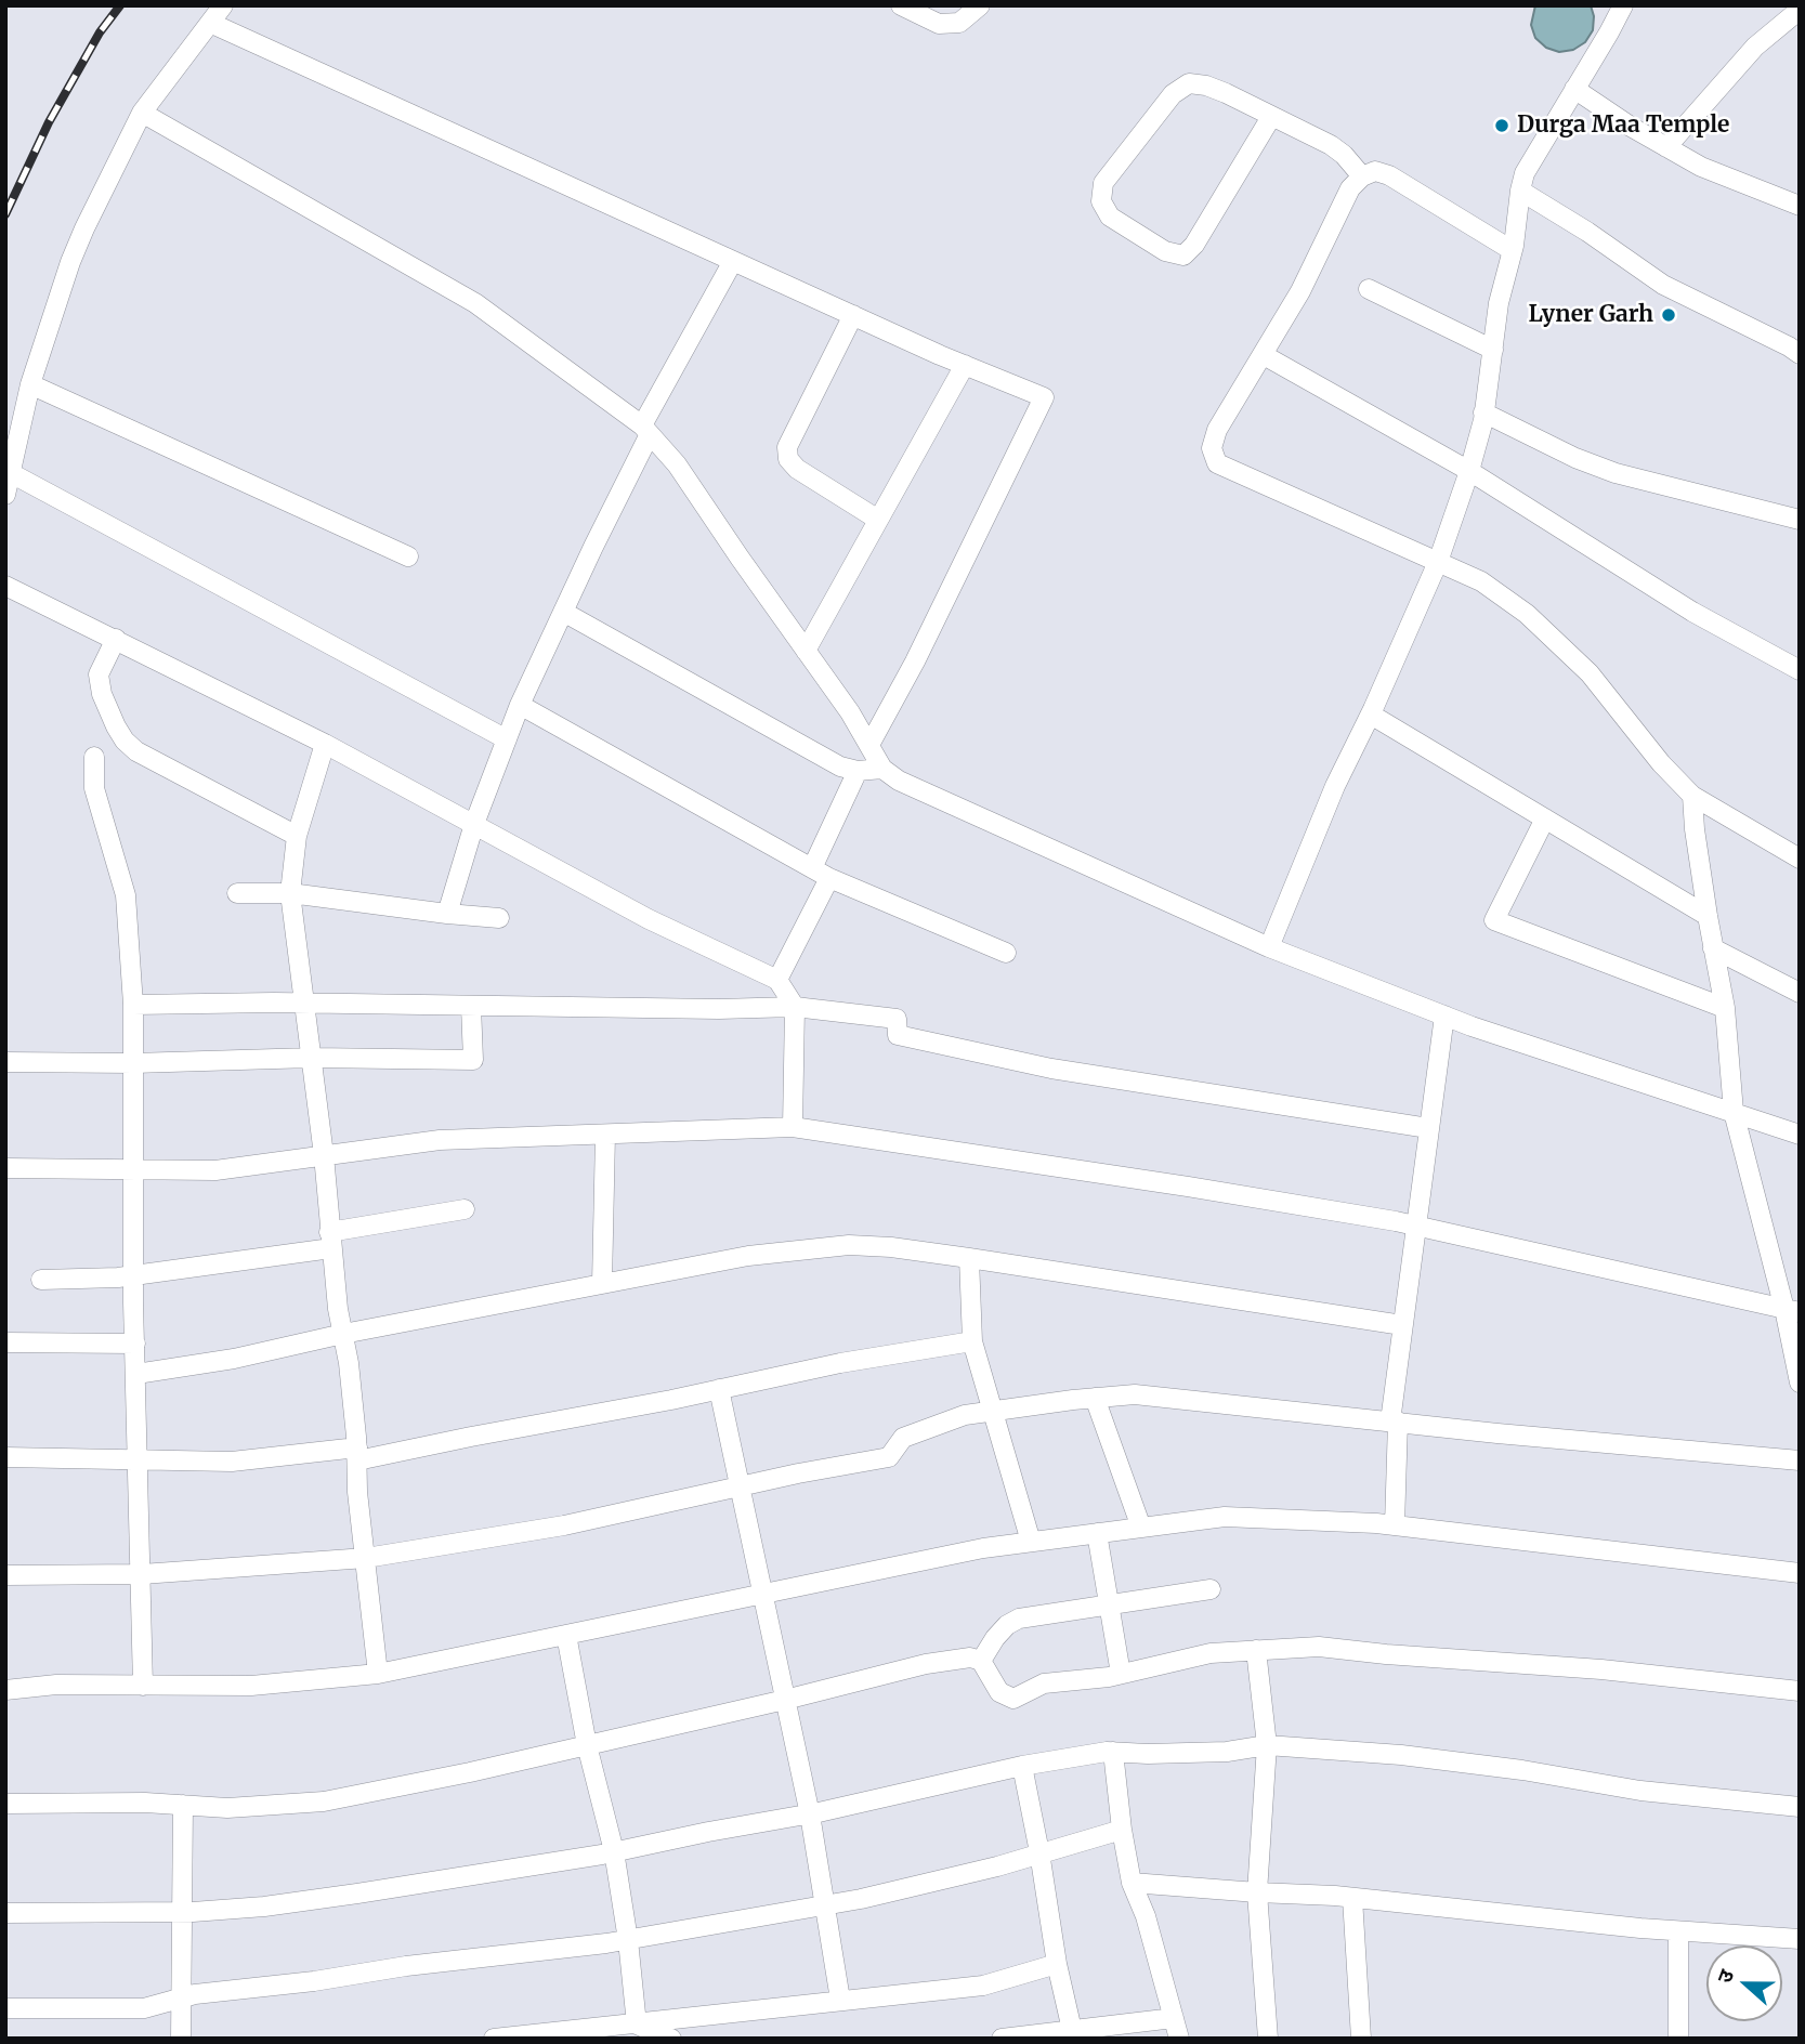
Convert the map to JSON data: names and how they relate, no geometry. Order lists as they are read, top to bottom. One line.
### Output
{"places":["Durga Maa Temple","Lyner Garh"],"north":"left"}
